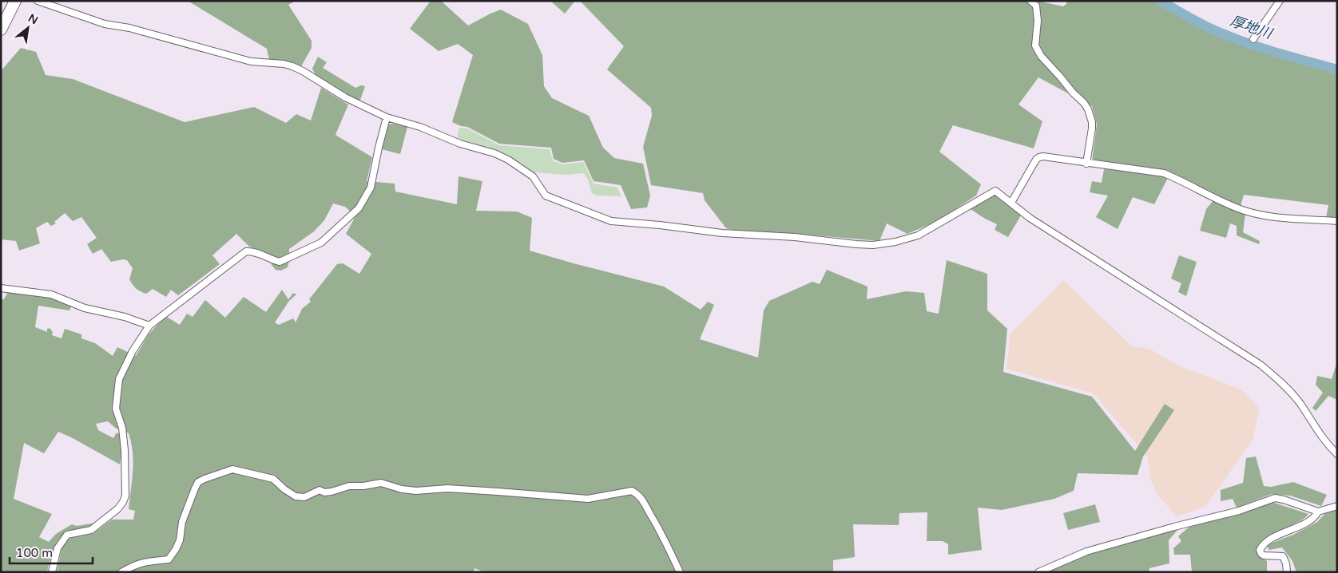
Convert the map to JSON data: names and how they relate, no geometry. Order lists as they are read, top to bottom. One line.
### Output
{"water":["厚地川"],"scale_bar":"100 m","north":"top right"}
